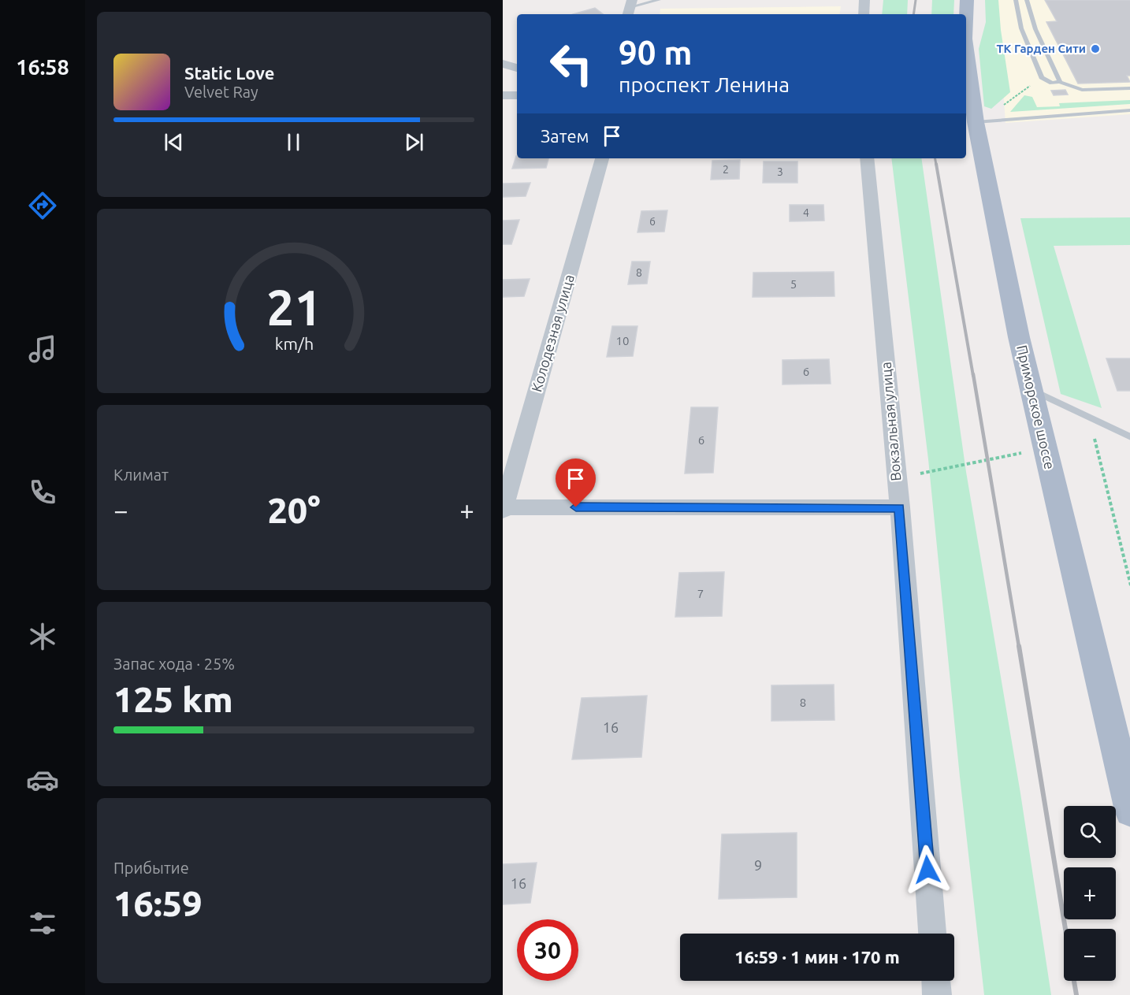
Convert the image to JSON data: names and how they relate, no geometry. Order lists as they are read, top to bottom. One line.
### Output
{"streets":{"main road":["Приморское шоссе"],"street":["Колодезная улица","Вокзальная улица"]},"places":["ТК Гарден Сити"],"house_numbers":["2","3","4","6","8","5","10","6","6","7","8","16","9","16"],"page":{"tabs":"16:58","turn":["90 m","проспект Ленина"],"song":["Static Love","Velvet Ray"],"then":"Затем","tile":["Климат",["Запас хода · 25%","125 km"],["Прибытие","16:59"]],"heat":["−","20°","+"],"map_buttons":["+","−"],"limit":"30","trip":"16:59 · 1 мин · 170 m","gauge":["21","km/h"]}}
